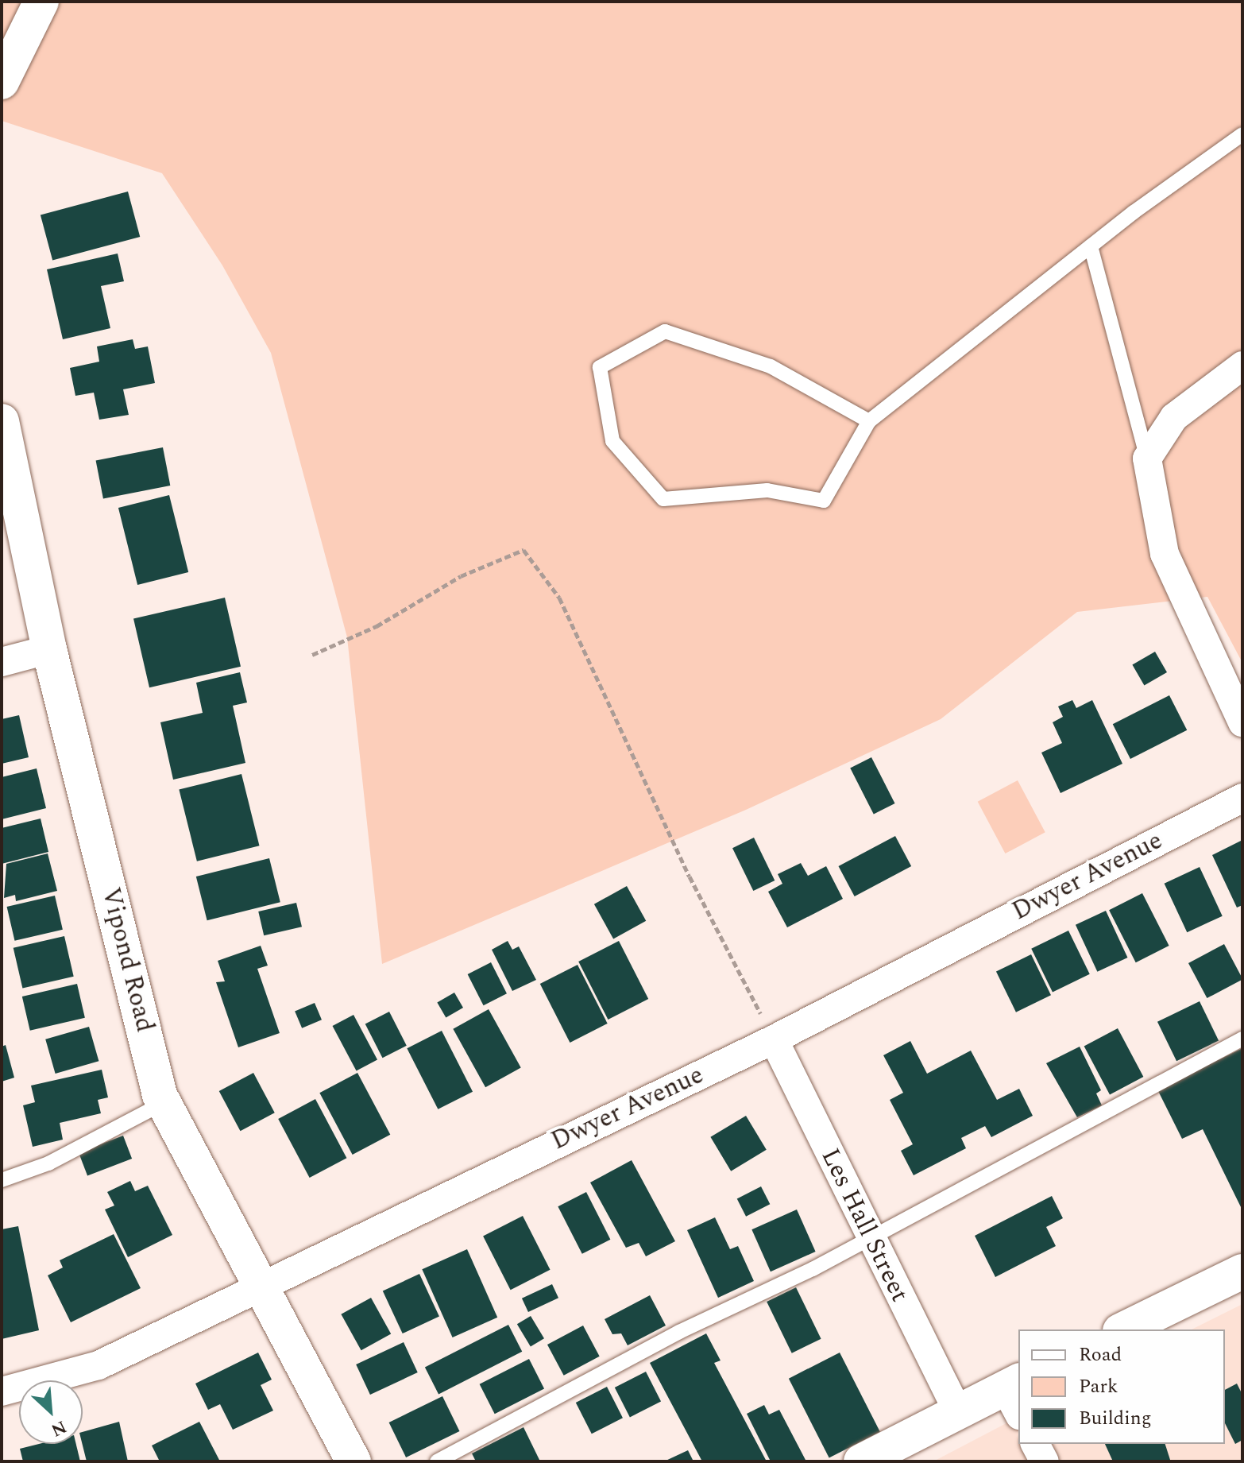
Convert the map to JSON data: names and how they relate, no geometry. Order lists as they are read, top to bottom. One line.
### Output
{"streets":{"street":["Dwyer Avenue","Vipond Road","Les Hall Street"]},"crossings":[["Dwyer Avenue","Vipond Road"],["Dwyer Avenue","Les Hall Street"]],"legend":["Road","Park","Building"],"north":"bottom right"}
